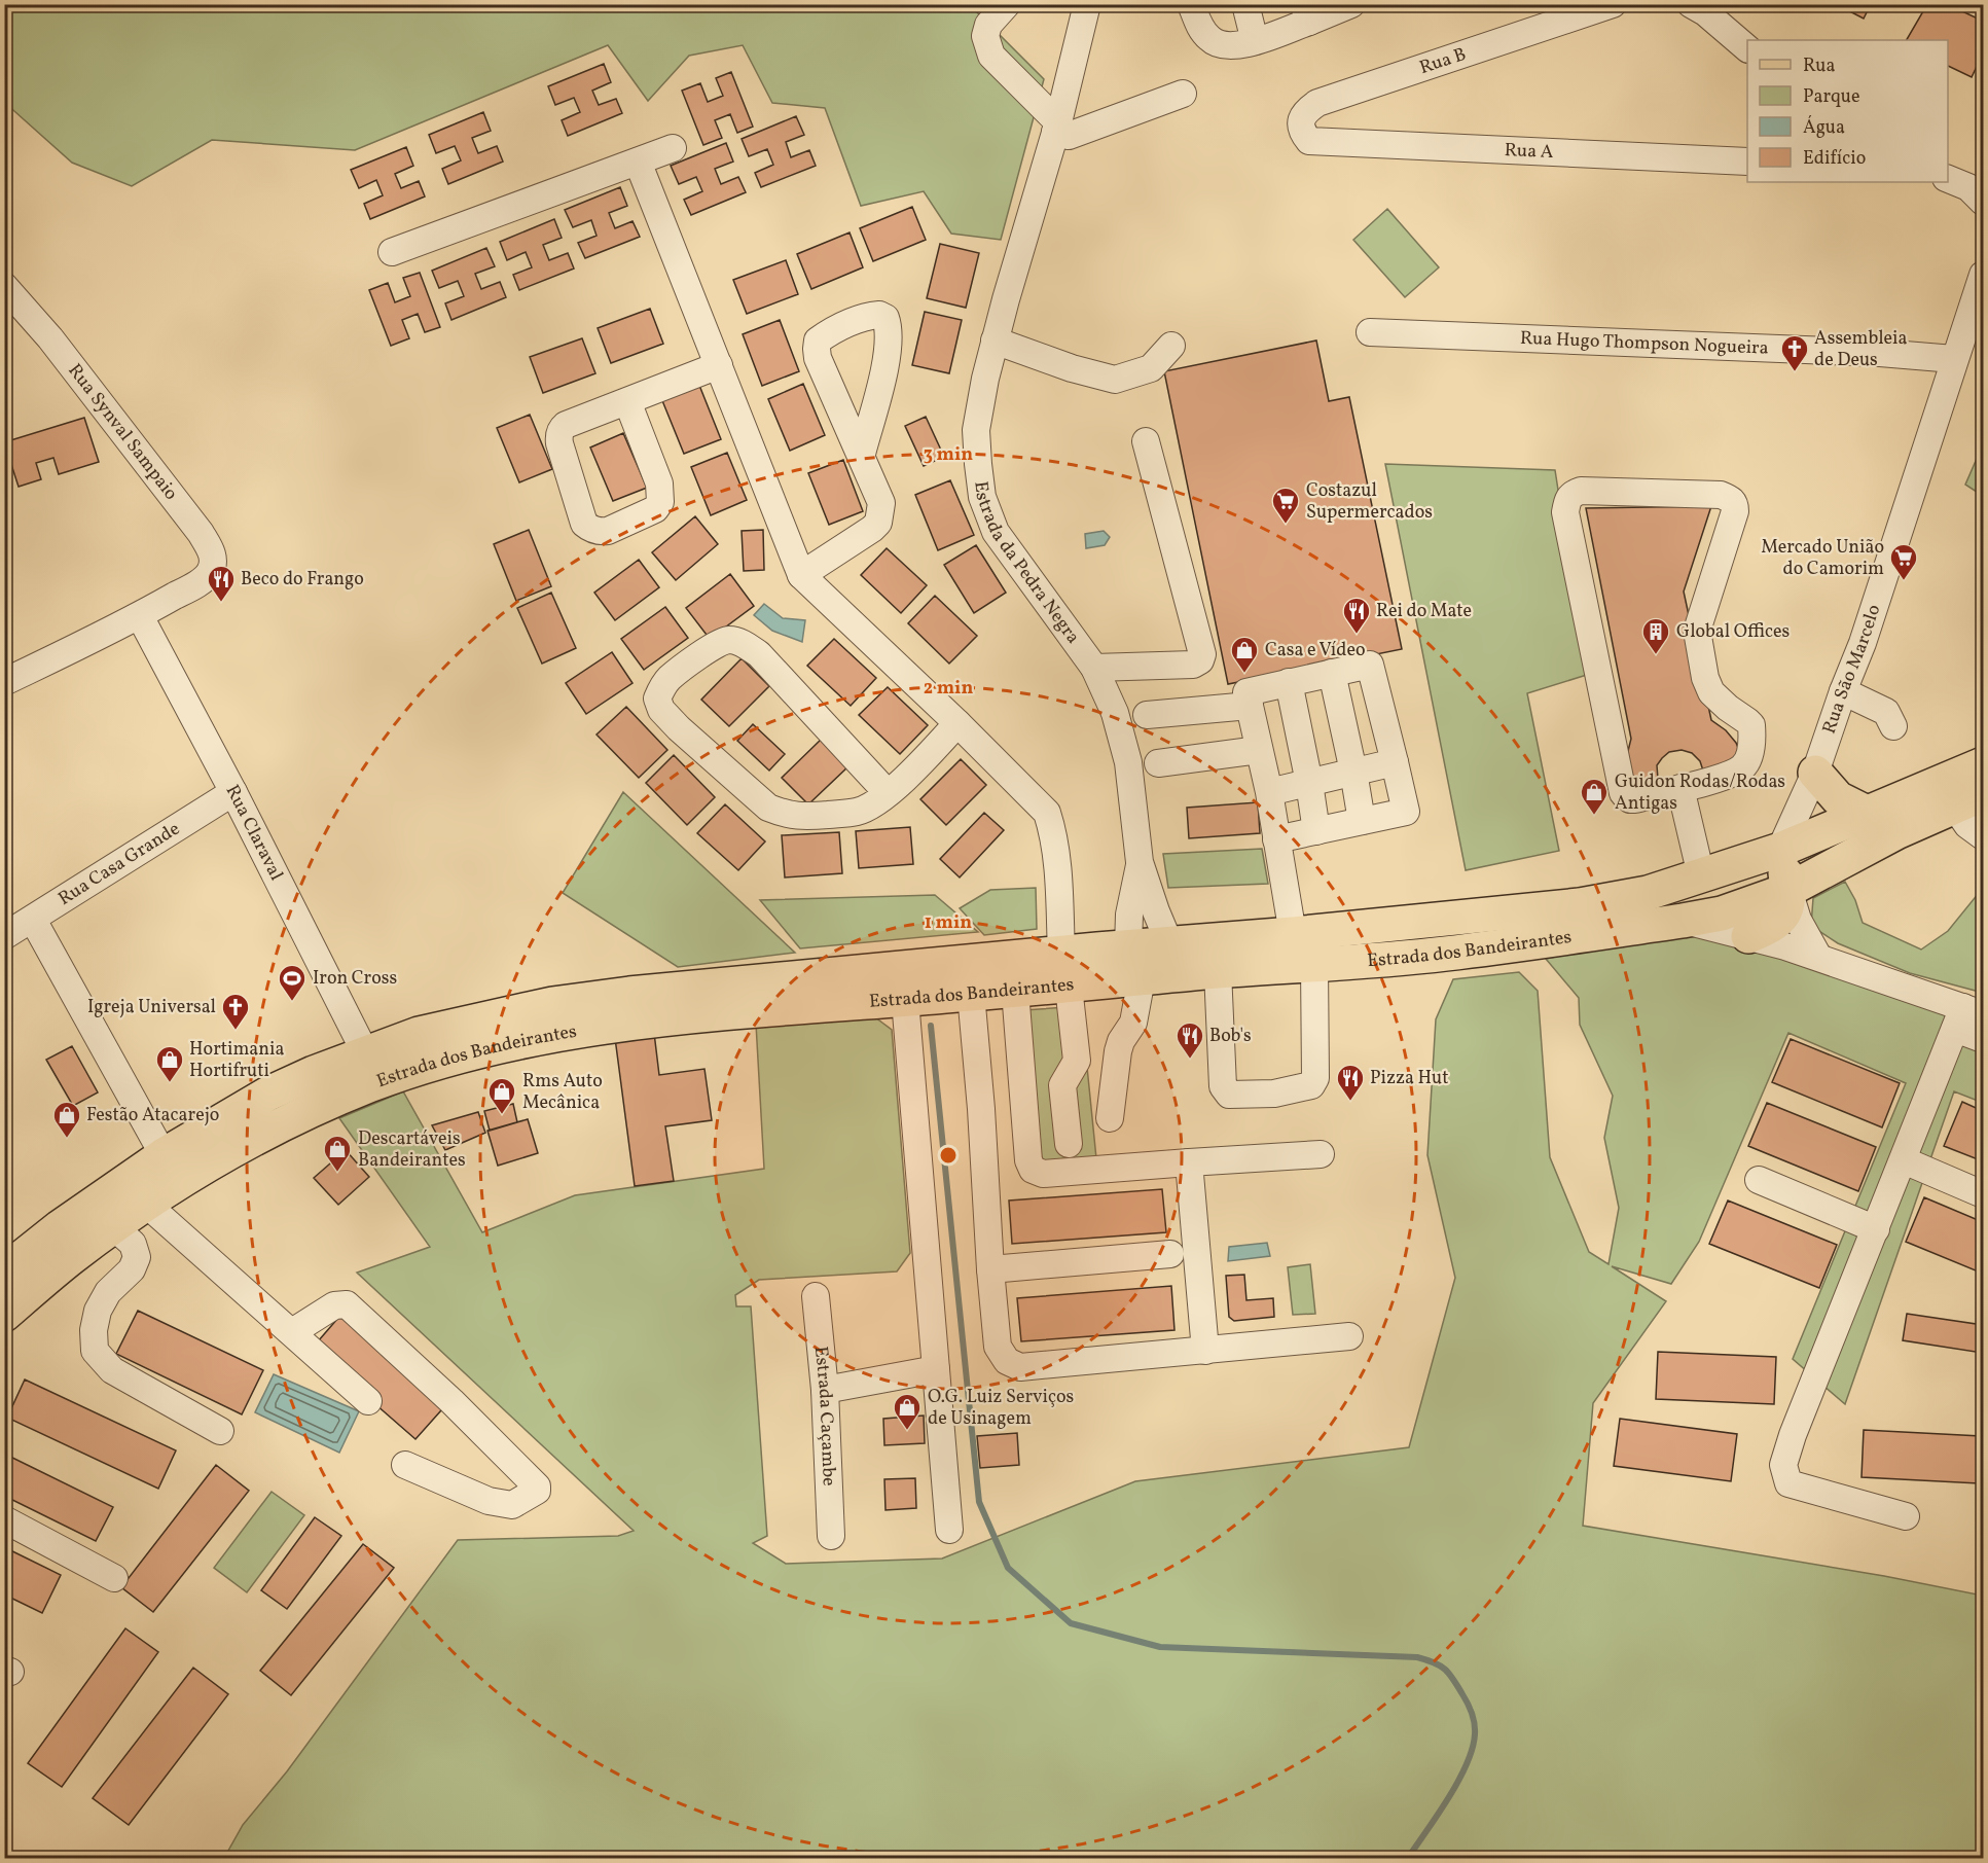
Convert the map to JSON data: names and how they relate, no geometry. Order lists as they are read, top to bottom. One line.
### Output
{"streets":{"main road":["Estrada dos Bandeirantes"],"street":["Rua B","Rua A","Rua Hugo Thompson Nogueira","Rua Synval Sampaio","Estrada da Pedra Negra","Rua São Marcelo","Rua Claraval","Rua Casa Grande","Estrada Caçambe"]},"crossings":[["Rua B","Rua A"],["Rua Hugo Thompson Nogueira","Rua São Marcelo"],["Rua Synval Sampaio","Rua Claraval"],["Estrada da Pedra Negra","Estrada dos Bandeirantes"],["Rua São Marcelo","Estrada dos Bandeirantes"],["Rua Claraval","Rua Casa Grande"],["Rua Claraval","Estrada dos Bandeirantes"]],"places":{"church":["Assembleia de Deus","Igreja Universal"],"supermarket":["Costazul Supermercados","Mercado União do Camorim"],"restaurant":["Beco do Frango","Rei do Mate","Bob's","Pizza Hut"],"building":["Global Offices"],"shop":["Casa e Vídeo","Guidon Rodas/Rodas Antigas","Hortimania Hortifruti","Rms Auto Mecânica","Festão Atacarejo","Descartáveis Bandeirantes","O.G. Luiz Serviços de Usinagem"],"sports":["Iron Cross"]},"legend":["Rua","Parque","Água","Edifício"],"rings":["3 min","2 min","1 min"]}
